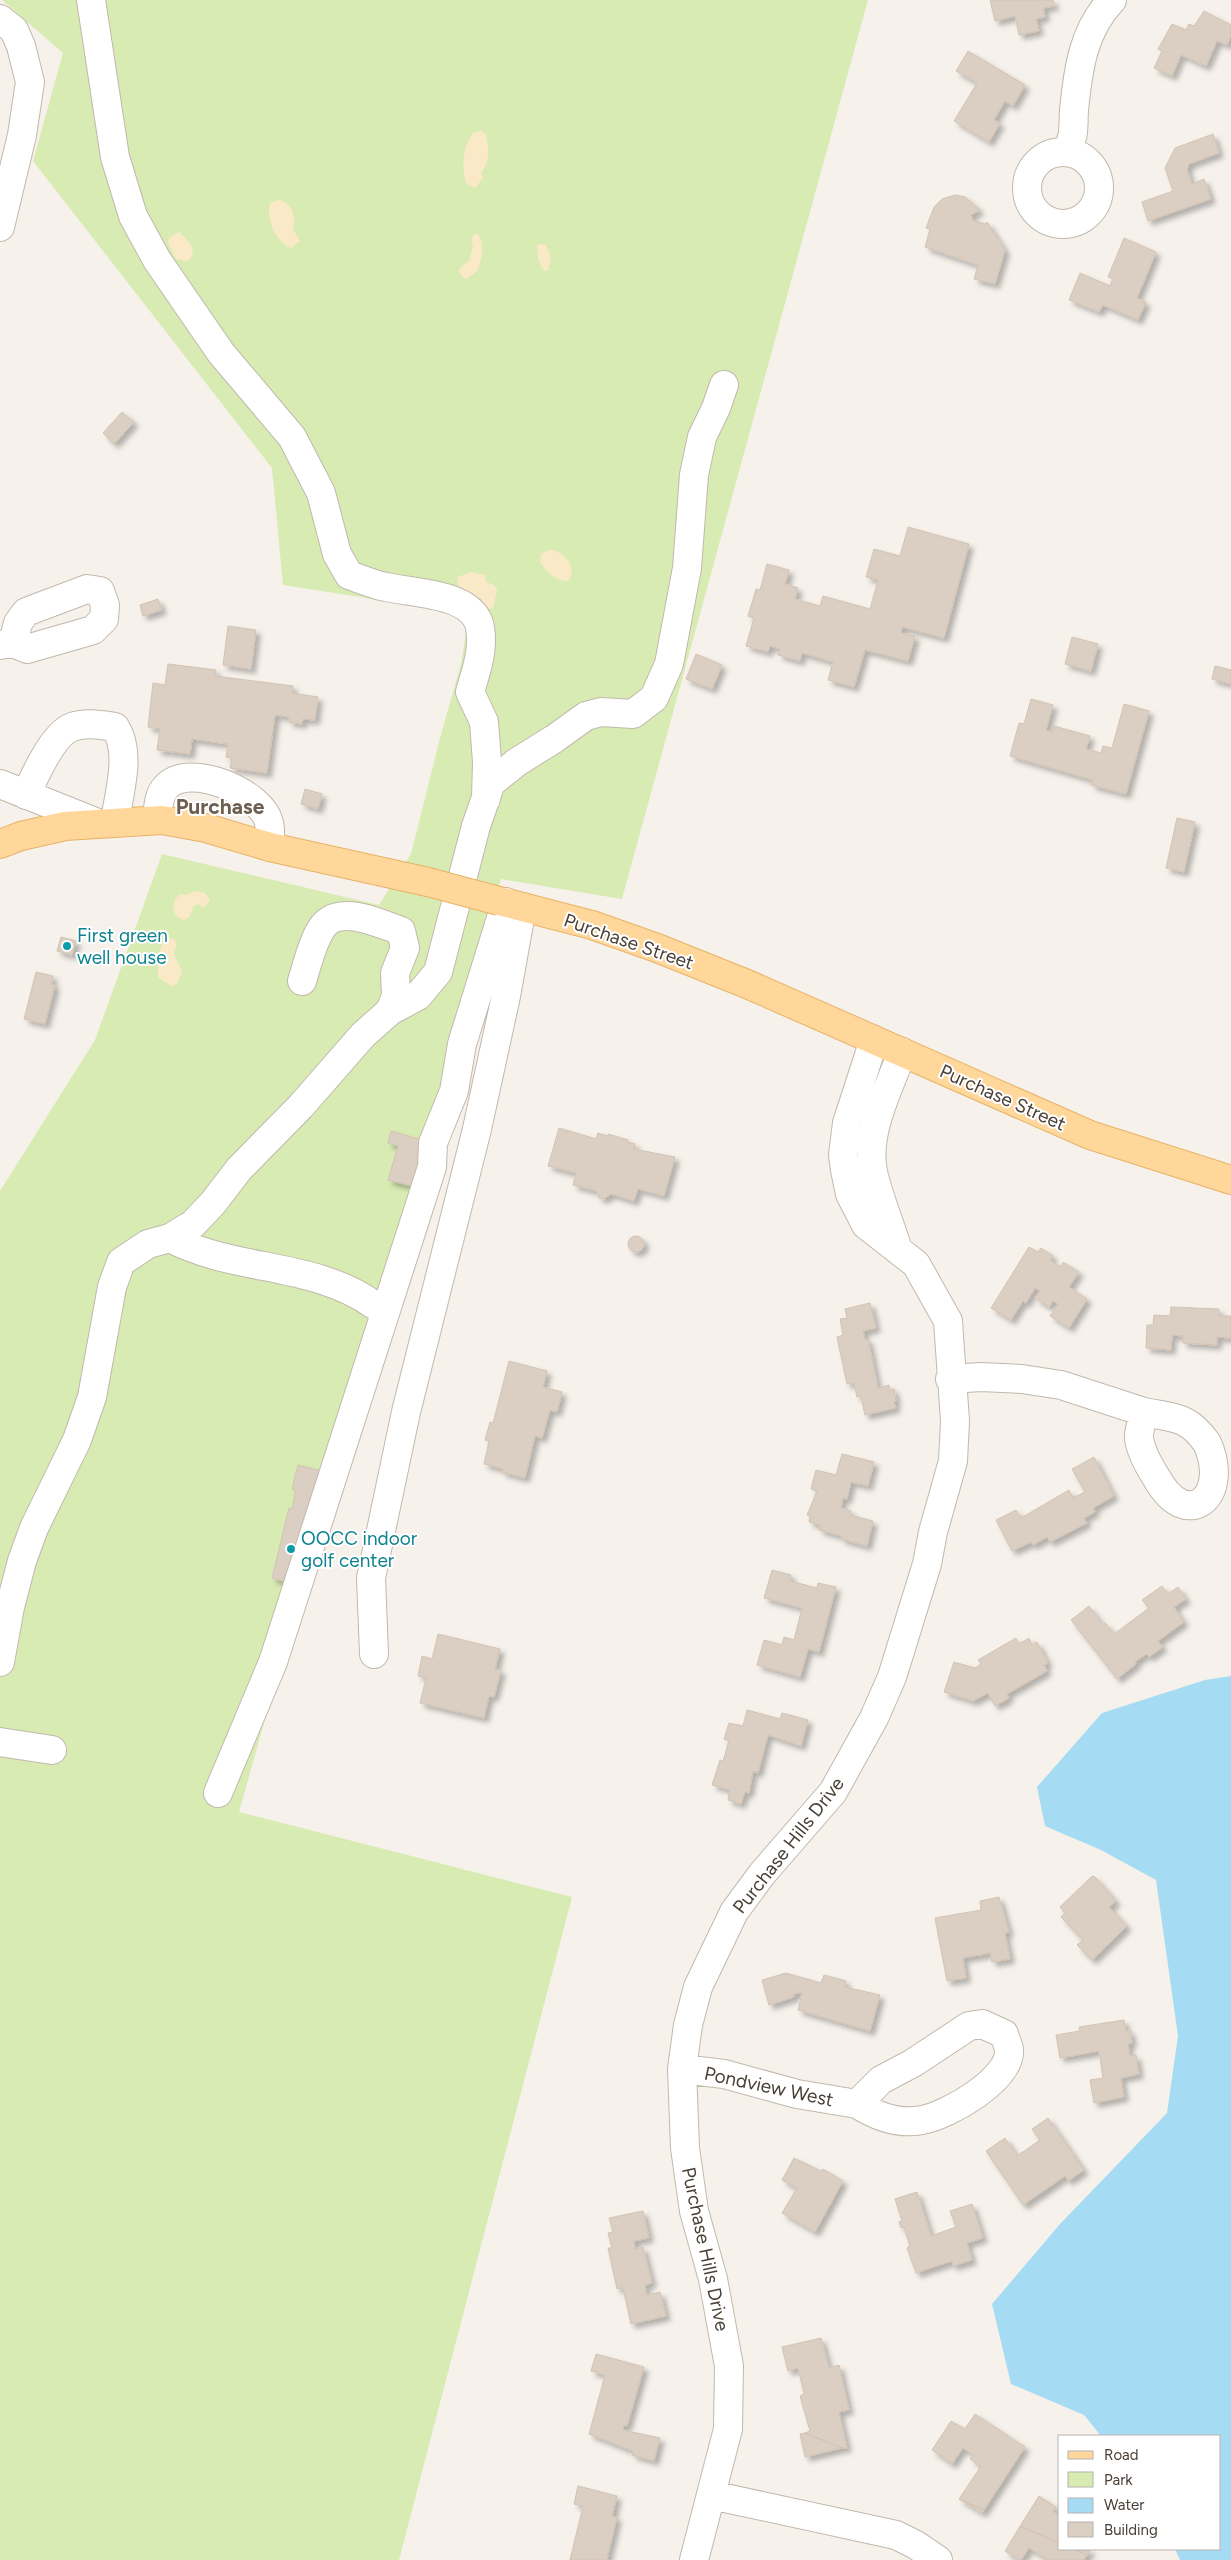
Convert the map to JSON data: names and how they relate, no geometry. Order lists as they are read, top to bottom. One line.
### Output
{"streets":{"main road":["Purchase Street"],"street":["Purchase Hills Drive","Pondview West"]},"crossings":[["Purchase Street","Purchase Hills Drive"],["Purchase Hills Drive","Pondview West"]],"districts":["Purchase"],"places":["First green well house","OOCC indoor golf center"],"legend":["Road","Park","Water","Building"]}
